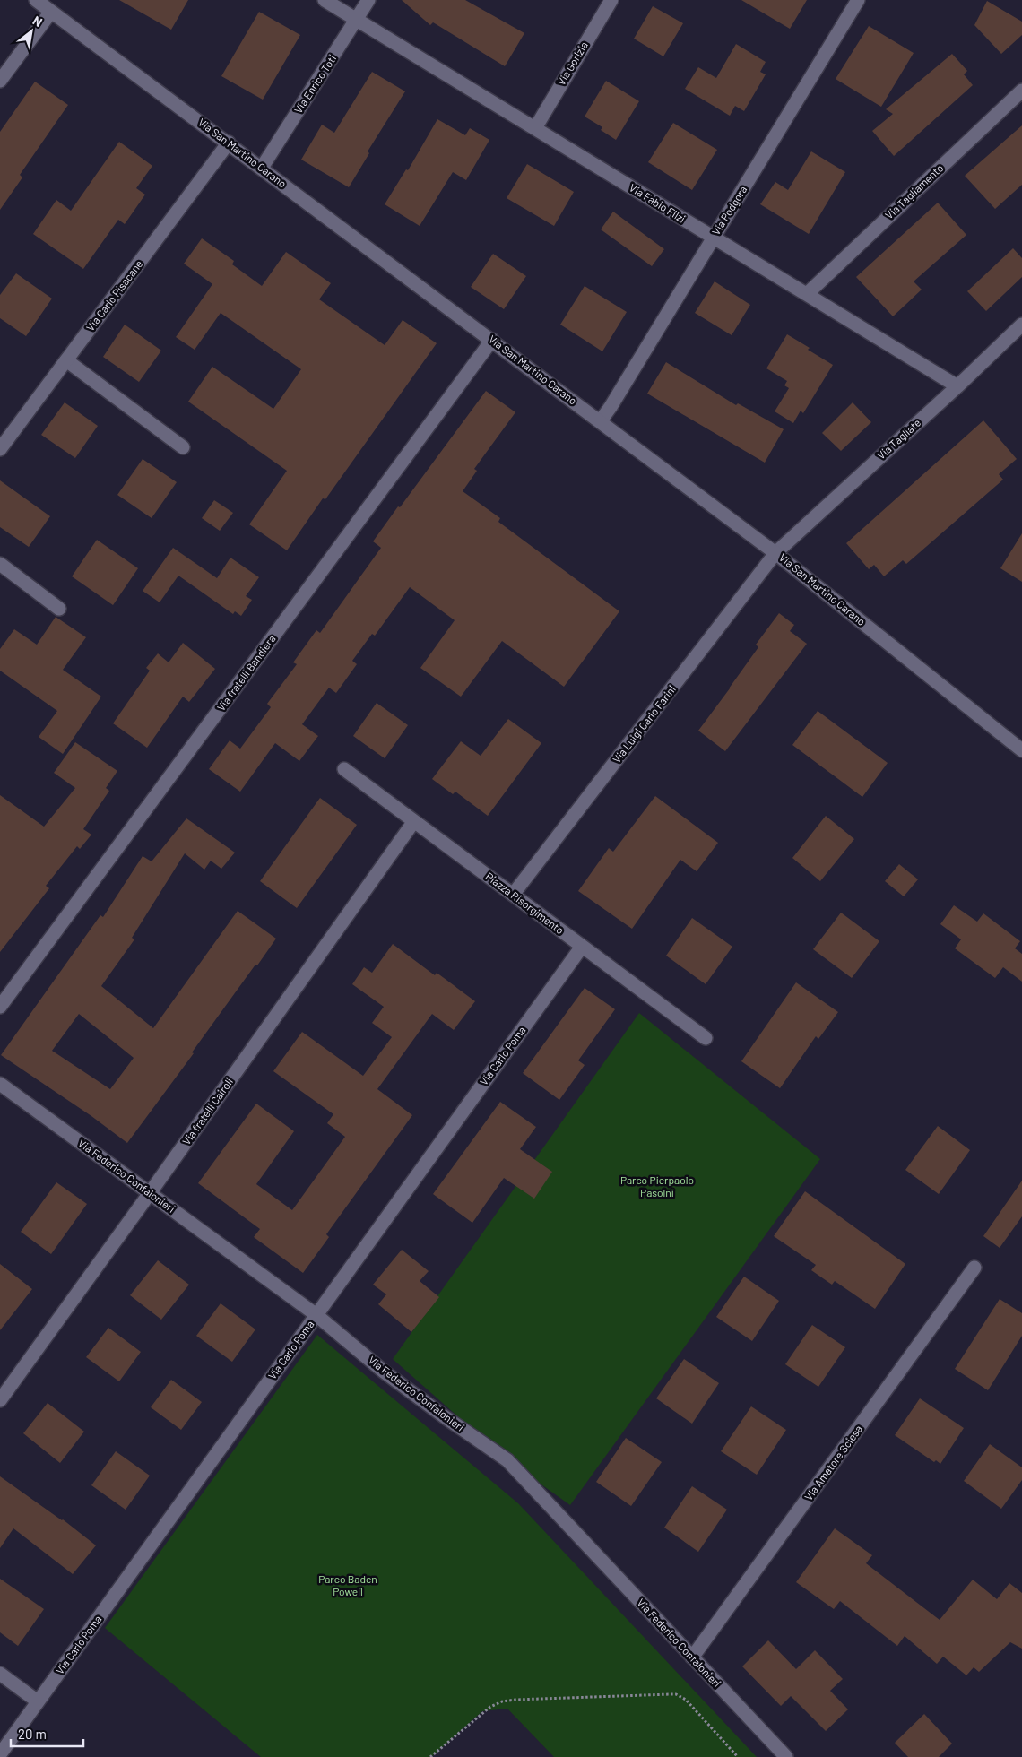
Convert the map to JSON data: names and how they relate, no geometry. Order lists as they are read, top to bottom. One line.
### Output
{"streets":{"street":["Via Gorizia","Via Enrico Toti","Via San Martino Carano","Via Tagliamento","Via Fabio Filzi","Via Podgora","Via Carlo Pisacane","Via Tagliate","Via fratelli Bandiera","Via Luigi Carlo Farini","Piazza Risorgimento","Via Carlo Poma","Via fratelli Cairoli","Via Federico Confalonieri","Via Amatore Sciesa"]},"crossings":[["Via Gorizia","Via Fabio Filzi"],["Via Enrico Toti","Via San Martino Carano"],["Via Enrico Toti","Via Fabio Filzi"],["Via San Martino Carano","Via Podgora"],["Via San Martino Carano","Via Carlo Pisacane"],["Via San Martino Carano","Via Tagliate"],["Via San Martino Carano","Via fratelli Bandiera"],["Via San Martino Carano","Via Luigi Carlo Farini"],["Via Tagliamento","Via Fabio Filzi"],["Via Fabio Filzi","Via Podgora"],["Via Fabio Filzi","Via Tagliate"],["Via Tagliate","Via Luigi Carlo Farini"],["Via Luigi Carlo Farini","Piazza Risorgimento"],["Piazza Risorgimento","Via Carlo Poma"],["Piazza Risorgimento","Via fratelli Cairoli"],["Via Carlo Poma","Via Federico Confalonieri"],["Via fratelli Cairoli","Via Federico Confalonieri"],["Via Federico Confalonieri","Via Amatore Sciesa"]],"parks":["Parco Pierpaolo Pasolni","Parco Baden Powell"],"scale_bar":"20 m","north":"top right"}
